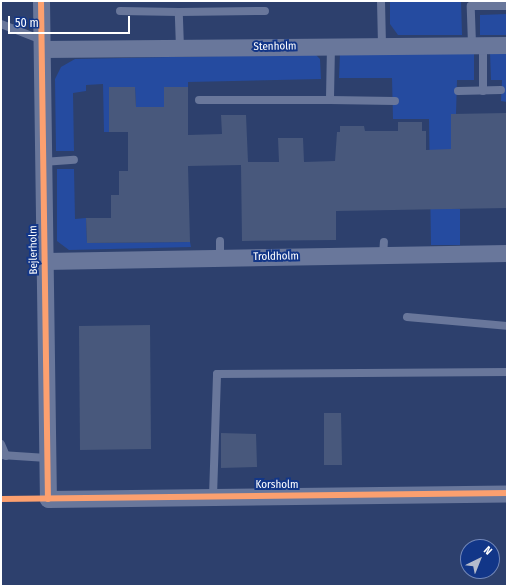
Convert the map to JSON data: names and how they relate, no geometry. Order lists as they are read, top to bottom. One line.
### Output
{"streets":{"street":["Stenholm","Bejlerholm","Troldholm","Korsholm"]},"crossings":[["Stenholm","Bejlerholm"],["Bejlerholm","Troldholm"],["Bejlerholm","Korsholm"]],"scale_bar":"50 m","north":"top right"}
